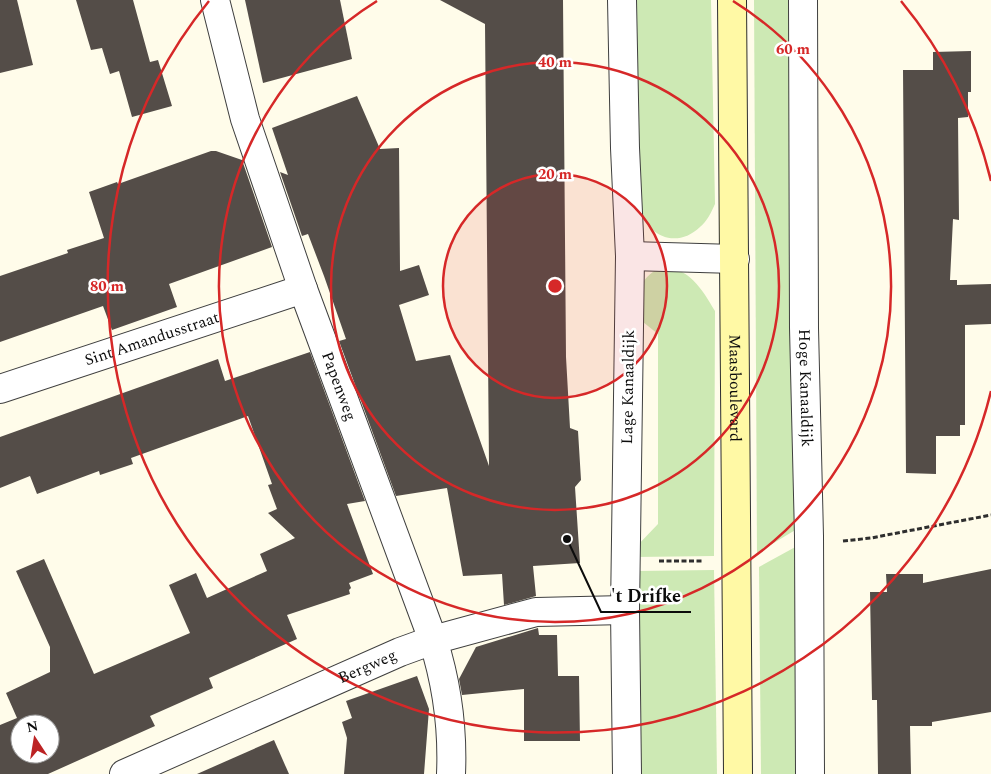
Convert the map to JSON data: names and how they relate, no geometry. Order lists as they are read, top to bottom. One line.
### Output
{"streets":{"street":["Sint Amandusstraat","Papenweg","Lage Kanaaldijk","Maasboulevard","Hoge Kanaaldijk","Bergweg"]},"crossings":[["Sint Amandusstraat","Papenweg"],["Papenweg","Bergweg"],["Lage Kanaaldijk","Bergweg"]],"places":["'t Drifke"],"north":"top","rings":["60 m","40 m","20 m","80 m"]}
